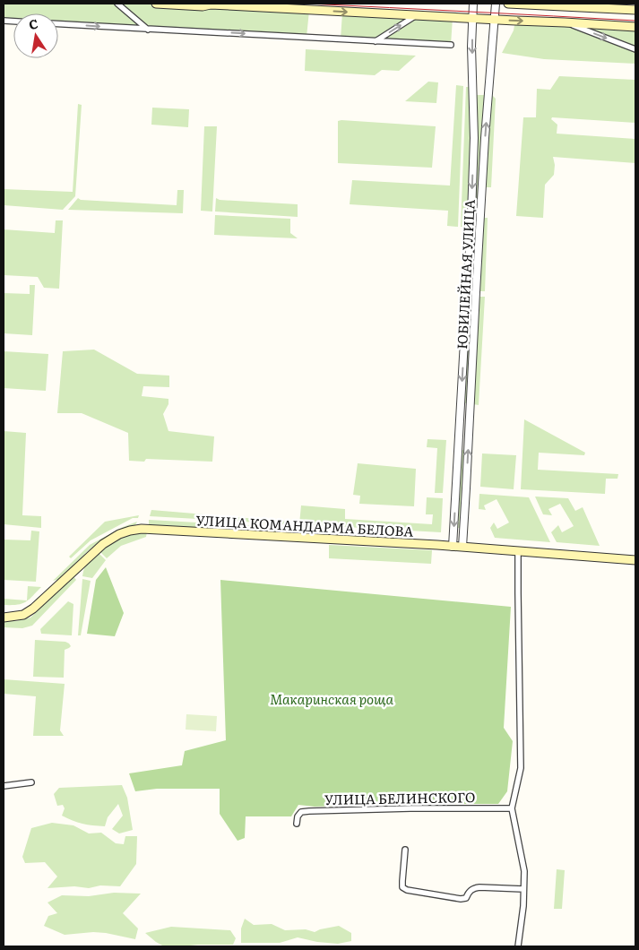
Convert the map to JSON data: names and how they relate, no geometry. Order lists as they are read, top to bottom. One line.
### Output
{"streets":{"main road":["УЛИЦА КОМАНДАРМА БЕЛОВА"],"street":["ЮБИЛЕЙНАЯ УЛИЦА","УЛИЦА БЕЛИНСКОГО"]},"crossings":[["ЮБИЛЕЙНАЯ УЛИЦА","УЛИЦА КОМАНДАРМА БЕЛОВА"]],"parks":["Макаринская роща"],"north":"top"}
